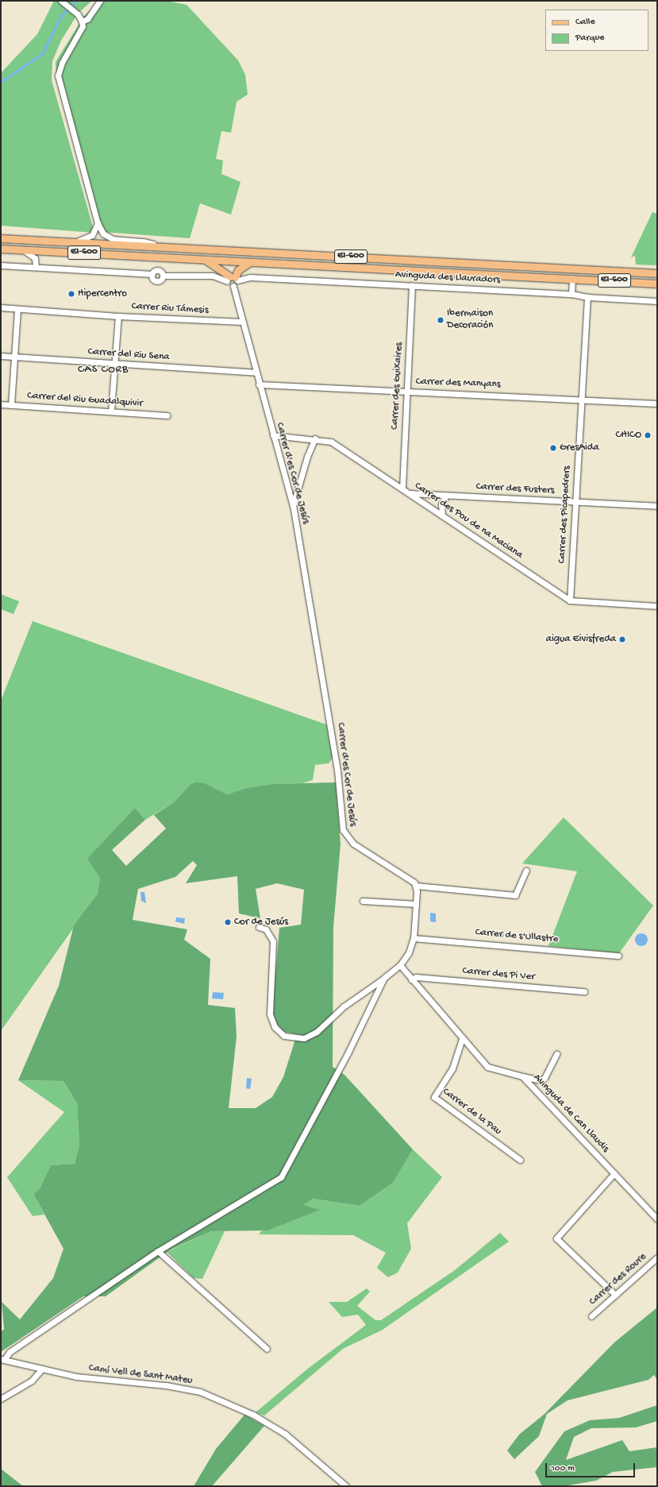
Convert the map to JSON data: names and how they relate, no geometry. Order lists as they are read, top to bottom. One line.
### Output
{"streets":{"main road":["EI-600"],"street":["Avinguda des Llauradors","Carrer Riu Támesis","Carrer del Riu Sena","Carrer des Manyans","Carrer des Guixaires","Carrer del Riu Guadalquivir","Carrer d'es Cor de Jesús","Carrer des Fusters","Carrer des Picapedrers","Carrer des Pou de na Maciana","Carrer de s'Ullastre","Carrer des Pi Ver","Carrer de la Pau","Avinguda de Can Llaudis","Carrer des Roure","Camí Vell de Sant Mateu"]},"crossings":[["Avinguda des Llauradors","Carrer des Guixaires"],["Avinguda des Llauradors","Carrer des Picapedrers"],["Carrer Riu Támesis","Carrer d'es Cor de Jesús"],["Carrer del Riu Sena","Carrer d'es Cor de Jesús"],["Carrer des Manyans","Carrer des Guixaires"],["Carrer des Manyans","Carrer d'es Cor de Jesús"],["Carrer des Manyans","Carrer des Picapedrers"],["Carrer des Guixaires","Carrer des Pou de na Maciana"],["Carrer d'es Cor de Jesús","Carrer des Pou de na Maciana"],["Carrer des Fusters","Carrer des Picapedrers"],["Carrer des Fusters","Carrer des Pou de na Maciana"],["Carrer des Picapedrers","Carrer des Pou de na Maciana"],["Carrer des Pi Ver","Avinguda de Can Llaudis"],["Carrer de la Pau","Avinguda de Can Llaudis"]],"districts":["CAS CORB"],"places":["Hipercentro","Ibermaison Decoración","CHICO","GresAida","aigua Eivisfreda","Cor de Jesús"],"legend":["Calle","Parque"],"scale_bar":"100 m"}
